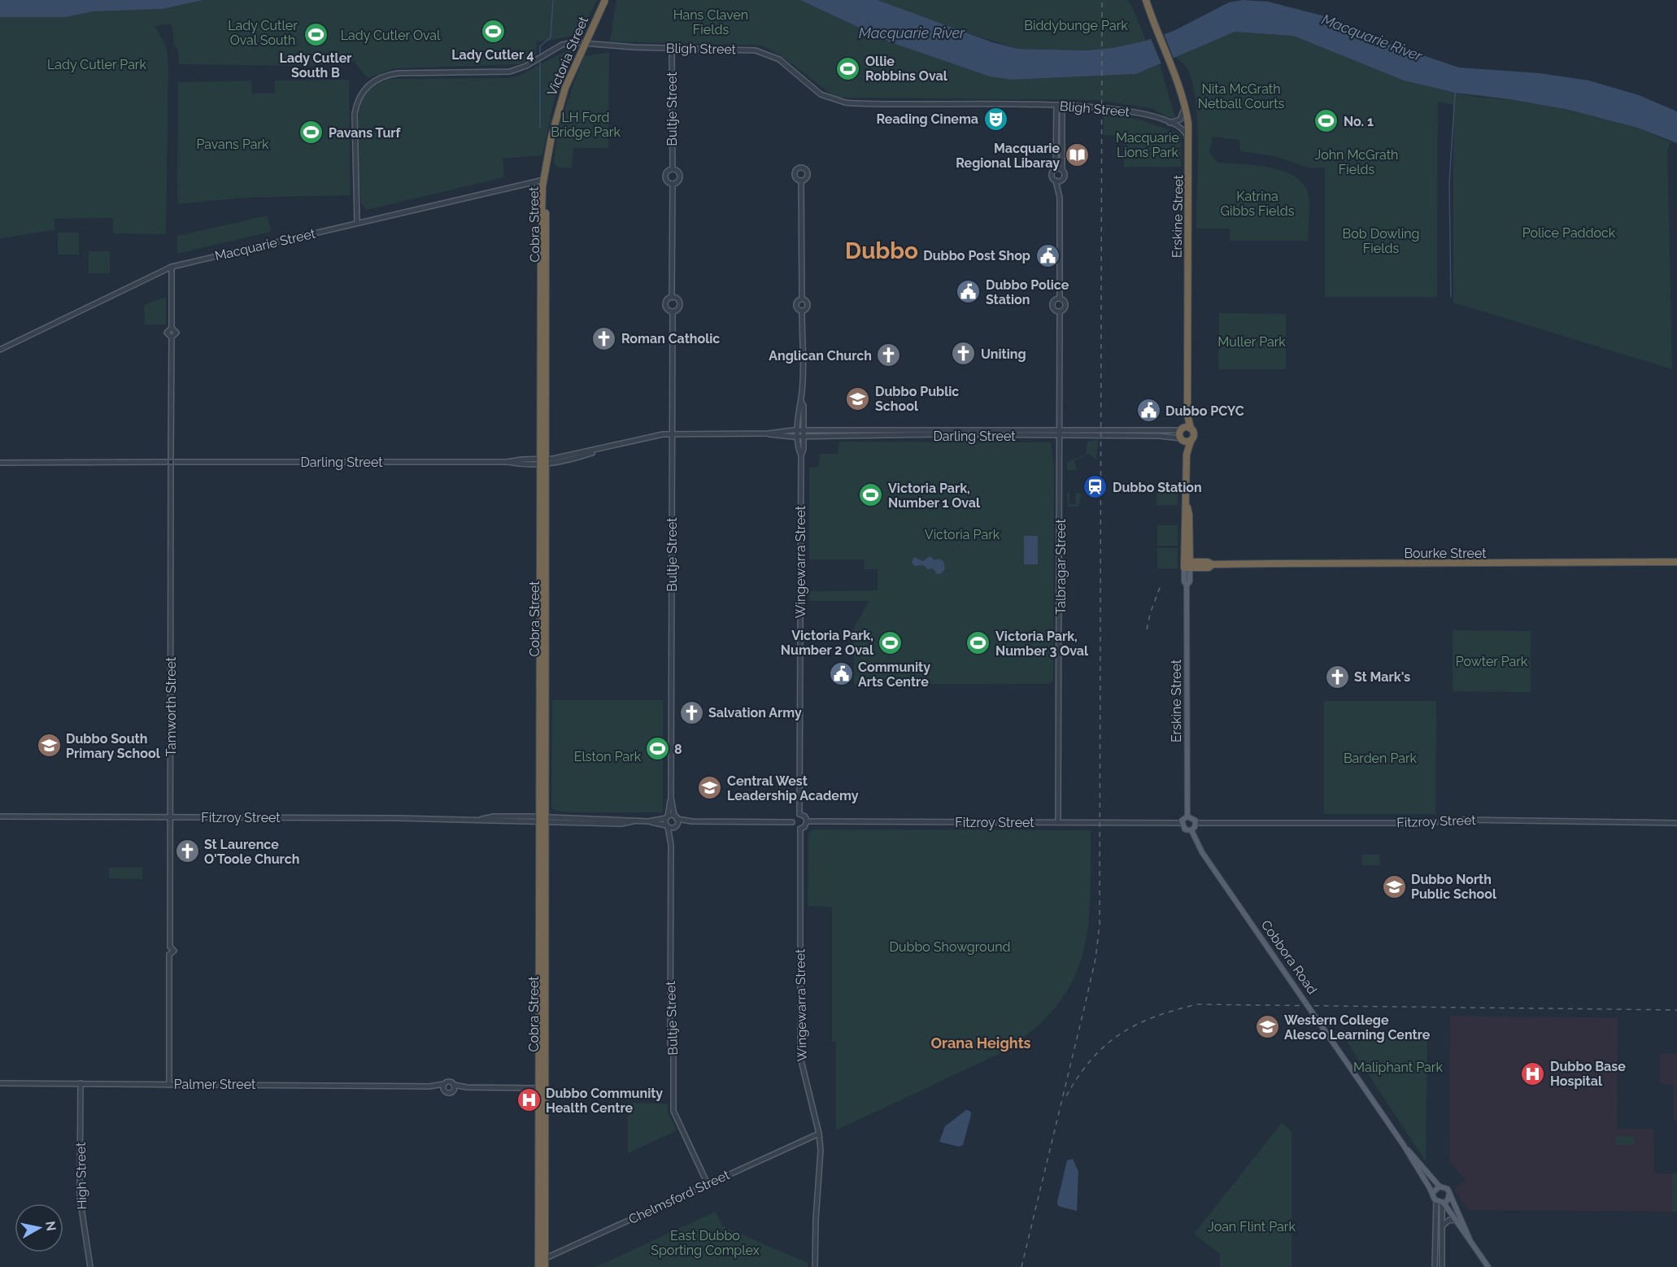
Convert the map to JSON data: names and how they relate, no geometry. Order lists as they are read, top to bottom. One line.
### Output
{"streets":{"highway":["Victoria Street","Erskine Street","Cobra Street","Bourke Street"],"main road":["Cobbora Road"],"street":["Bligh Street","Bultje Street","Macquarie Street","Darling Street","Wingewarra Street","Talbragar Street","Tamworth Street","Fitzroy Street","Palmer Street","High Street","Chelmsford Street"]},"crossings":[["Bligh Street","Bultje Street"],["Bligh Street","Macquarie Street"],["Victoria Street","Cobra Street"],["Victoria Street","Macquarie Street"],["Bultje Street","Darling Street"],["Bultje Street","Fitzroy Street"],["Bultje Street","Chelmsford Street"],["Erskine Street","Darling Street"],["Erskine Street","Bourke Street"],["Erskine Street","Fitzroy Street"],["Erskine Street","Cobbora Road"],["Cobra Street","Macquarie Street"],["Cobra Street","Darling Street"],["Cobra Street","Fitzroy Street"],["Cobra Street","Chelmsford Street"],["Darling Street","Wingewarra Street"],["Darling Street","Talbragar Street"],["Wingewarra Street","Fitzroy Street"],["Wingewarra Street","Chelmsford Street"],["Talbragar Street","Fitzroy Street"],["Tamworth Street","Fitzroy Street"],["Tamworth Street","Palmer Street"],["Fitzroy Street","Cobbora Road"],["Palmer Street","High Street"]],"districts":["Dubbo","Orana Heights"],"water":["Macquarie River"],"parks":["Hans Claven Fields","Lady Cutler Oval South","Biddybunge Park","Lady Cutler Oval","Lady Cutler Park","Nita McGrath Netball Courts","LH Ford Bridge Park","Macquarie Lions Park","Pavans Park","John McGrath Fields","Katrina Gibbs Fields","Police Paddock","Bob Dowling Fields","Muller Park","Victoria Park","Powter Park","Elston Park","Barden Park","Dubbo Showground","Maliphant Park","Joan Flint Park","East Dubbo Sporting Complex"],"places":{"sports":["Lady Cutler 4","Lady Cutler South B","Ollie Robbins Oval","No. 1","Pavans Turf","Victoria Park, Number 1 Oval","Victoria Park, Number 2 Oval","Victoria Park, Number 3 Oval","8"],"theatre":["Reading Cinema"],"library":["Macquarie Regional Libaray"],"public building":["Dubbo Post Shop","Dubbo Police Station","Dubbo PCYC","Community Arts Centre"],"church":["Roman Catholic","Uniting","Anglican Church","St Mark's","Salvation Army","St Laurence O'Toole Church"],"school or university":["Dubbo Public School","Dubbo South Primary School","Central West Leadership Academy","Dubbo North Public School","Western College Alesco Learning Centre"],"station":["Dubbo Station"],"hospital":["Dubbo Base Hospital","Dubbo Community Health Centre"]},"north":"right"}
